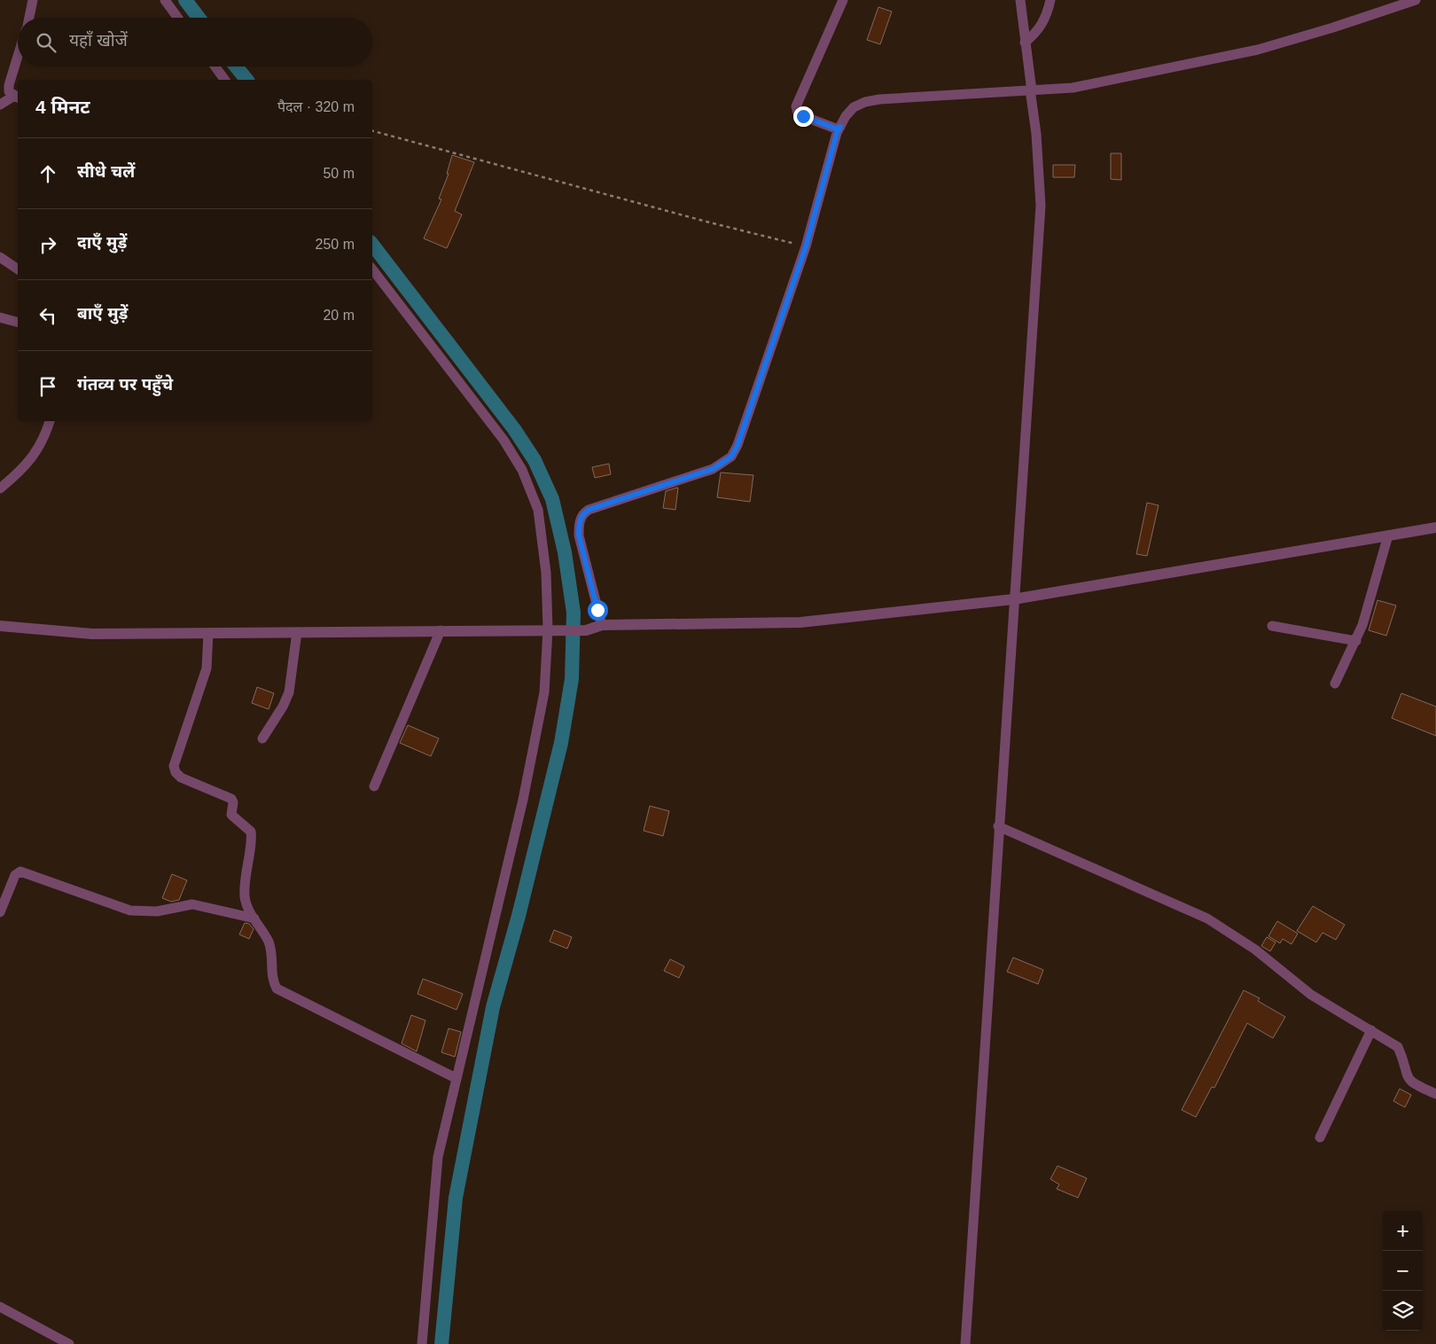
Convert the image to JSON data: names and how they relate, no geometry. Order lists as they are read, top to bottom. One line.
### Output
{"page":{"search":"यहाँ खोजें","heading":["4 मिनट","पैदल · 320 m"],"list":[["सीधे चलें","50 m"],["दाएँ मुड़ें","250 m"],["बाएँ मुड़ें","20 m"],"गंतव्य पर पहुँचे"],"map_buttons":["+","−"]}}
